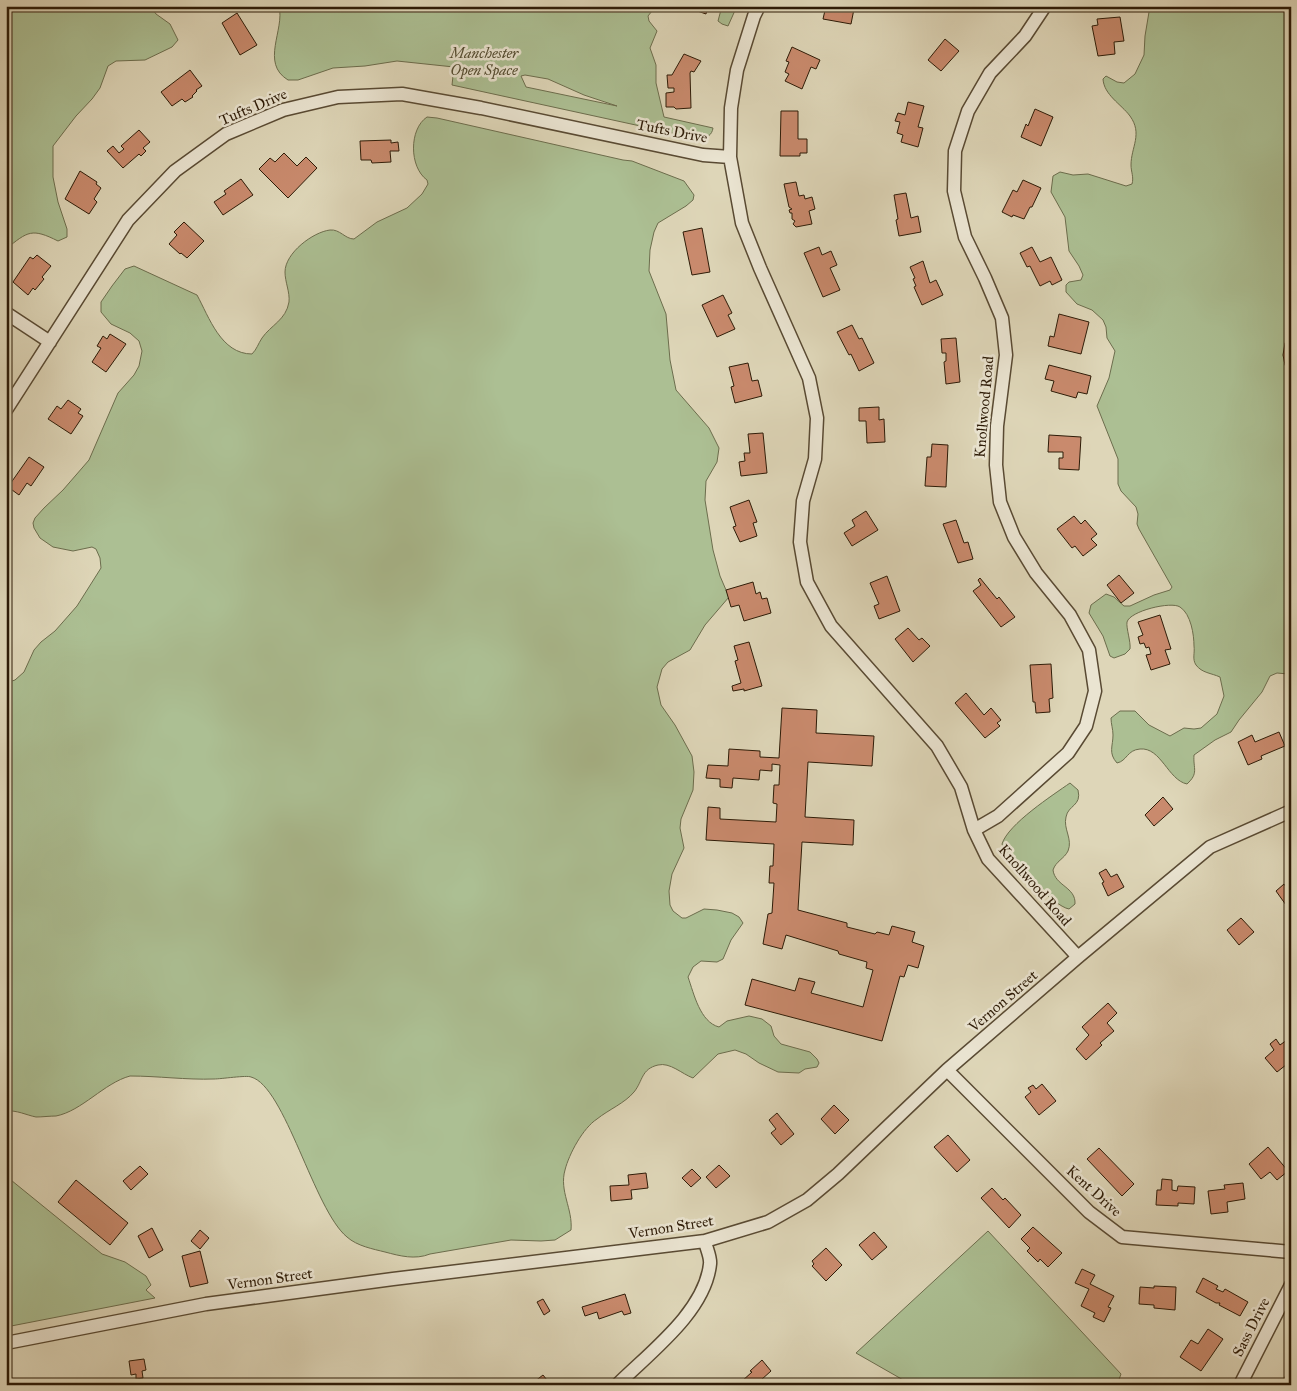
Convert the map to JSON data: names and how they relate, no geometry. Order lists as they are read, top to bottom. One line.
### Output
{"streets":{"street":["Tufts Drive","Knollwood Road","Vernon Street","Kent Drive","Sass Drive"]},"crossings":[["Tufts Drive","Knollwood Road"],["Knollwood Road","Vernon Street"],["Vernon Street","Kent Drive"]],"parks":["Manchester Open Space"]}
